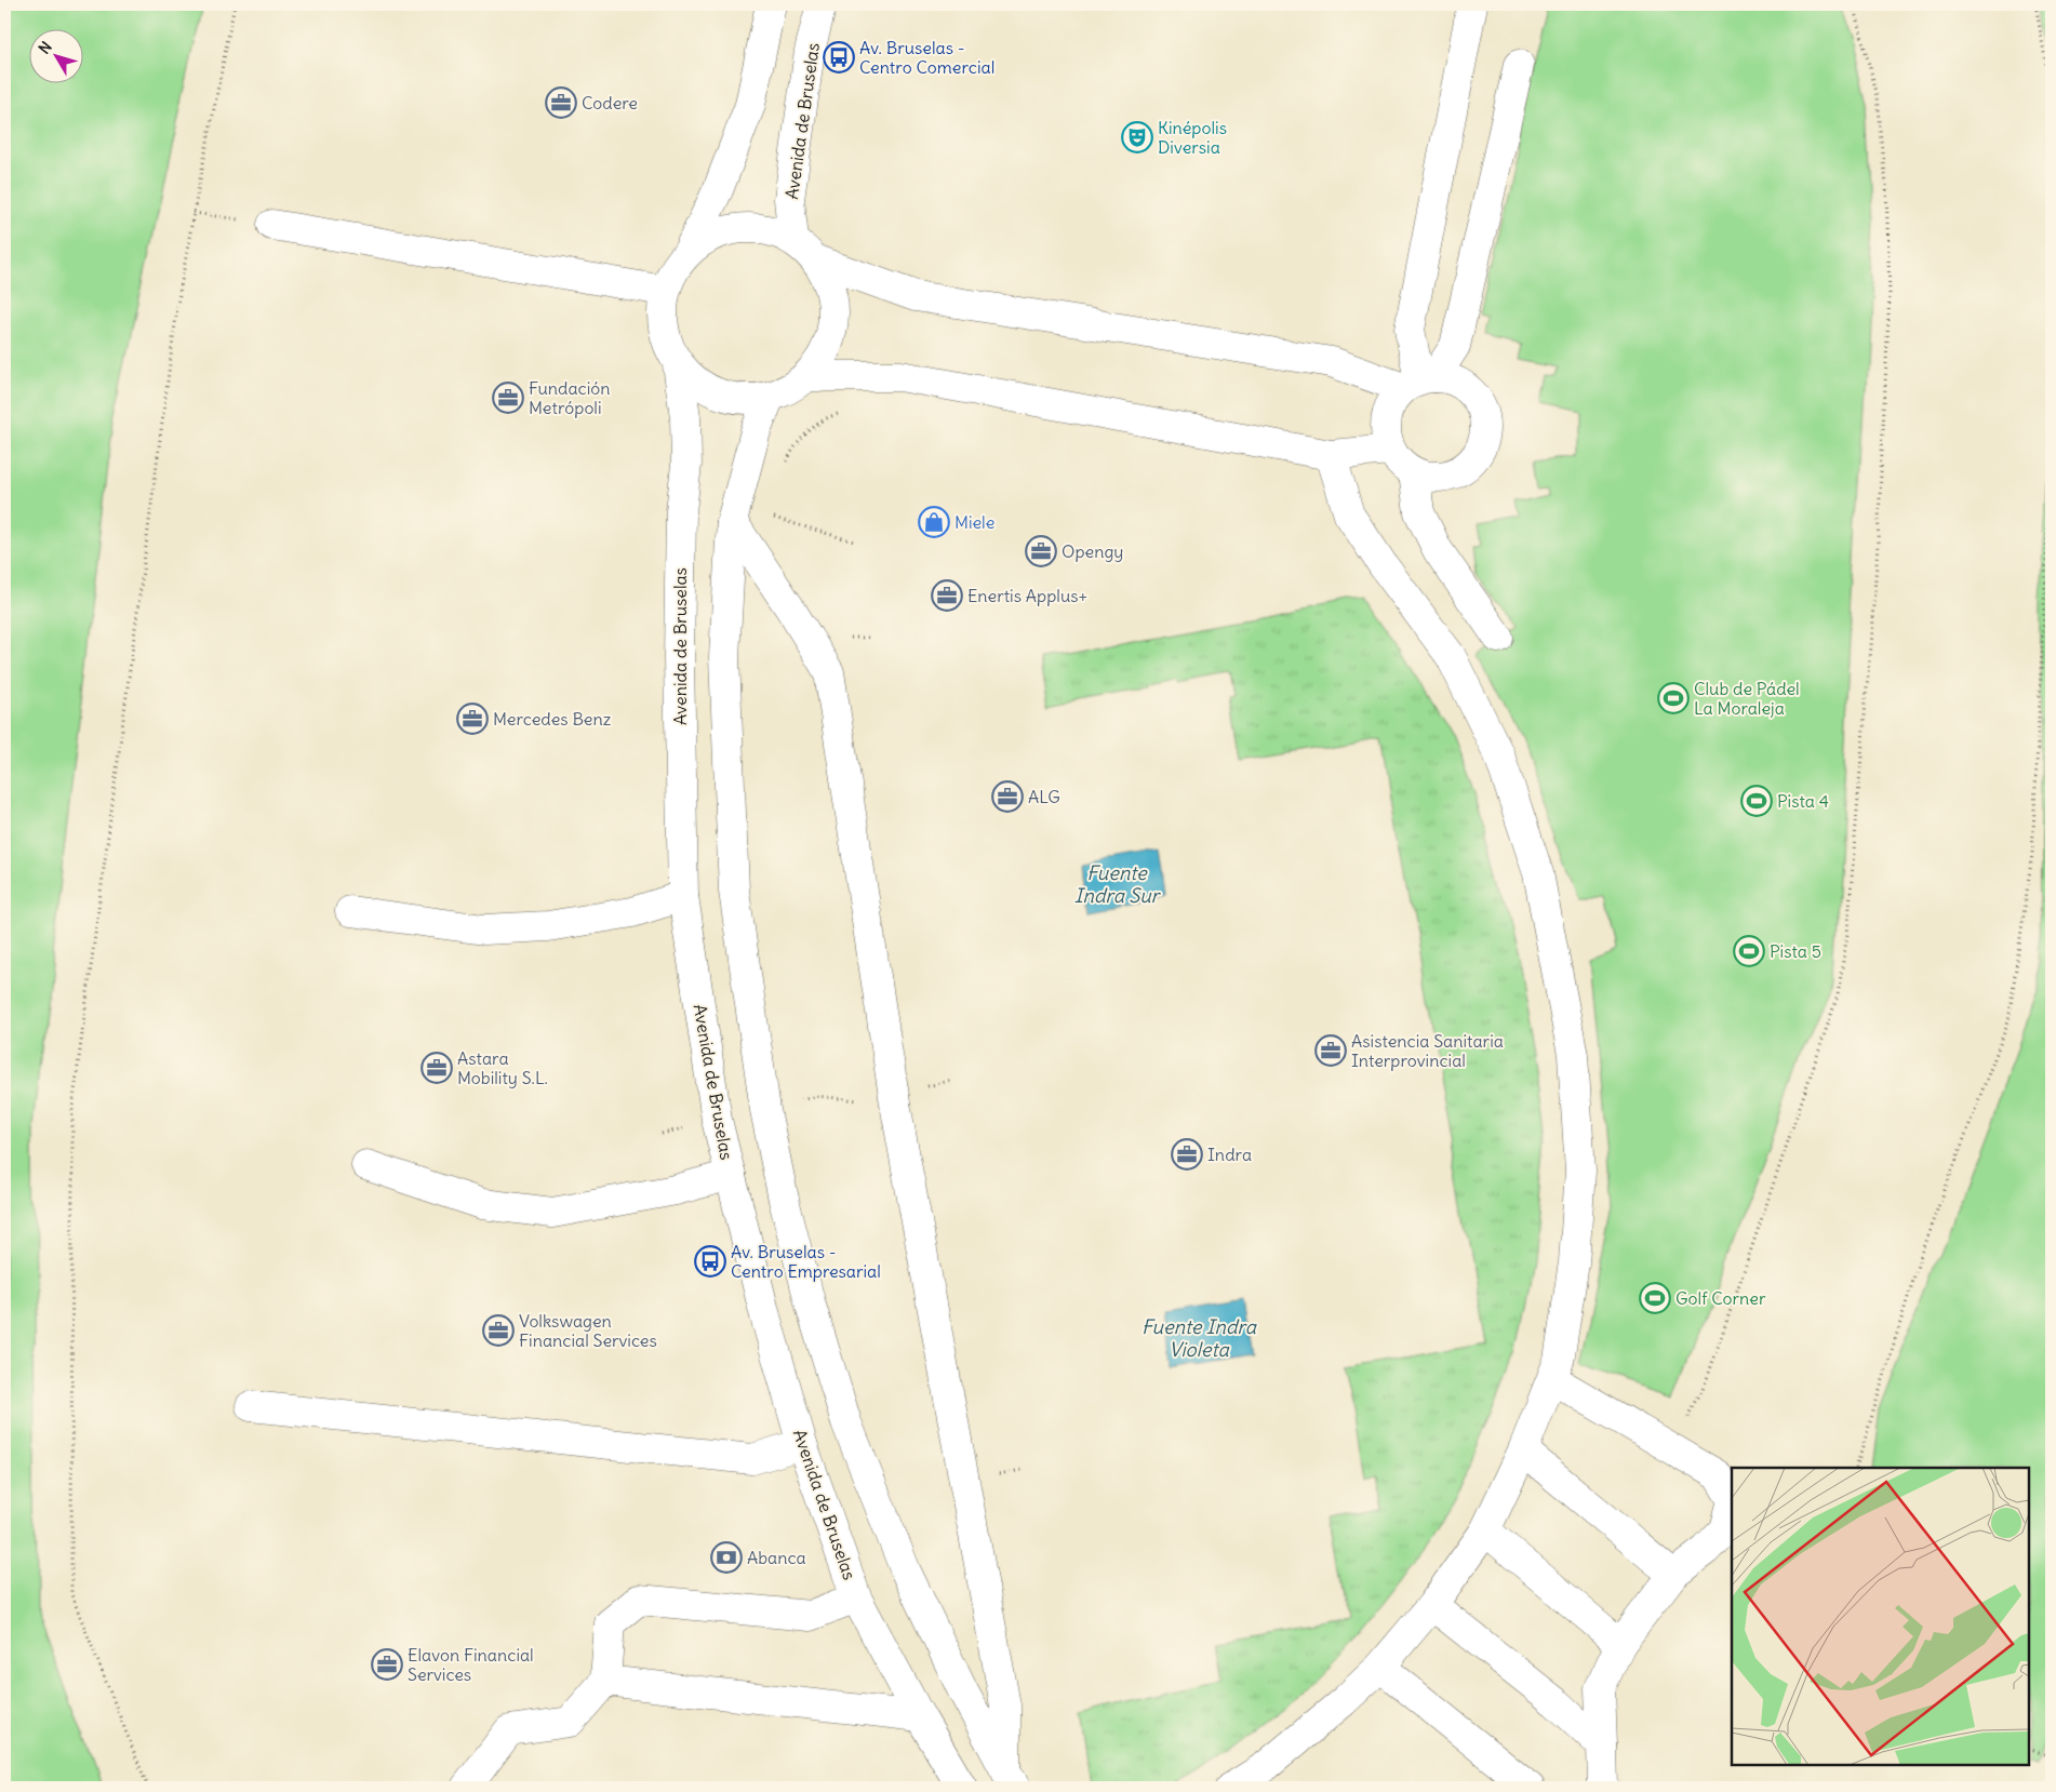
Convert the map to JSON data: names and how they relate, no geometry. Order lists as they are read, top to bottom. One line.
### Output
{"streets":{"street":["Avenida de Bruselas"]},"water":["Fuente Indra Sur","Fuente Indra Violeta"],"places":{"bus stop":["Av. Bruselas - Centro Comercial","Av. Bruselas - Centro Empresarial"],"office":["Codere","Fundación Metrópoli","Opengy","Enertis Applus+","Mercedes Benz","ALG","Asistencia Sanitaria Interprovincial","Astara Mobility S.L.","Indra","Volkswagen Financial Services","Elavon Financial Services"],"theatre":["Kinépolis Diversia"],"shop":["Miele"],"sports":["Club de Pádel La Moraleja","Pista 4","Pista 5","Golf Corner"],"bank":["Abanca"]},"north":"top left"}
